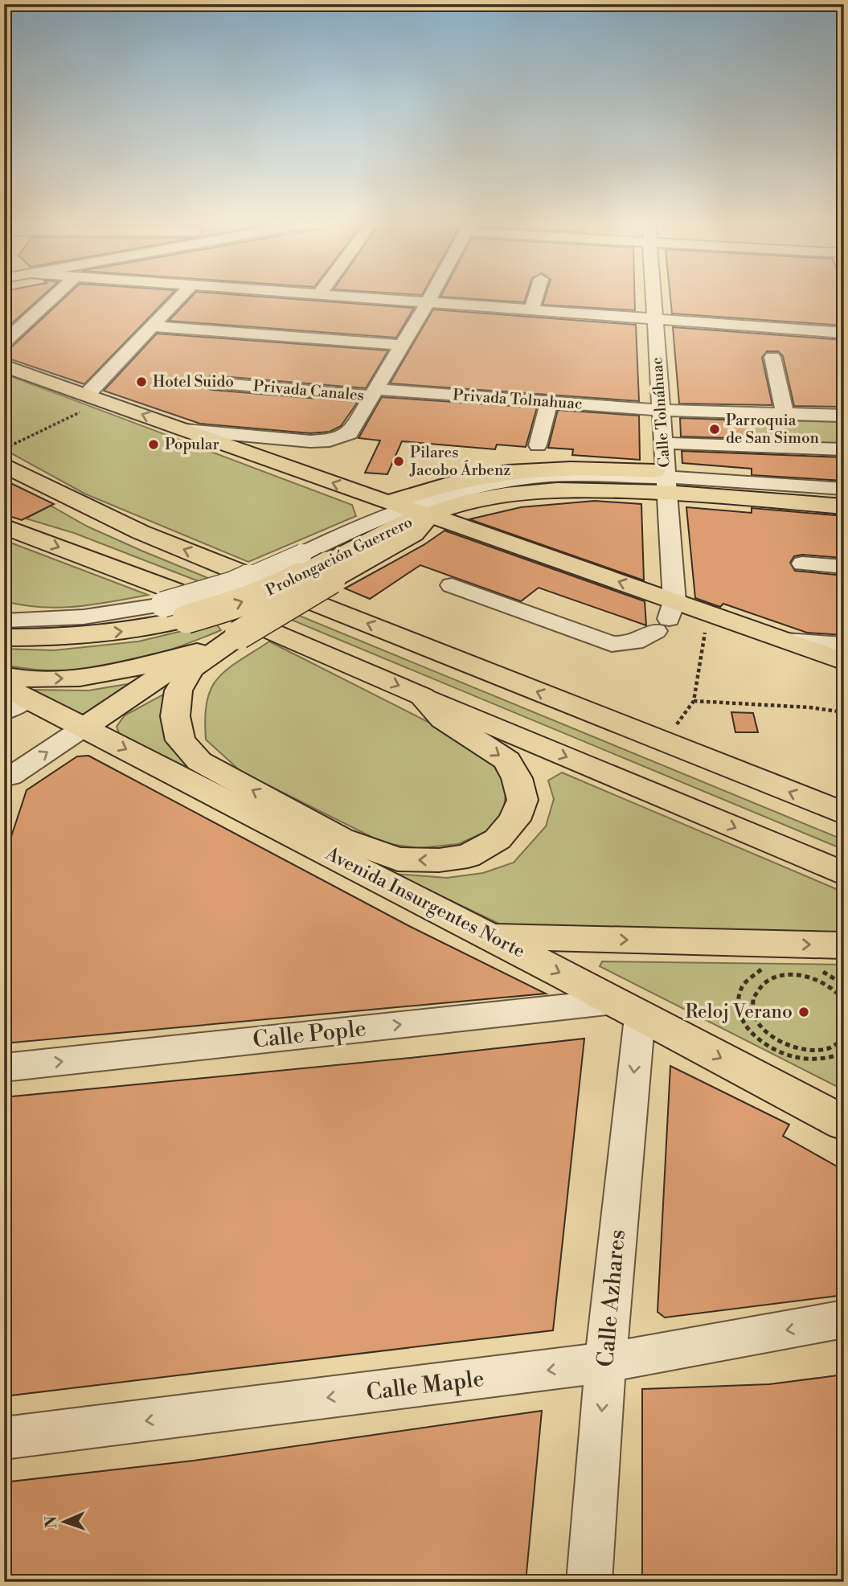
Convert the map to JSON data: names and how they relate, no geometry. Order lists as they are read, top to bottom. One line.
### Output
{"streets":{"main road":["Prolongación Guerrero","Avenida Insurgentes Norte"],"street":["Privada Canales","Privada Tolnahuac","Calle Tolnáhuac","Calle Pople","Calle Azhares","Calle Maple"]},"crossings":[["Privada Canales","Privada Tolnahuac"],["Privada Tolnahuac","Calle Tolnáhuac"],["Calle Tolnáhuac","Prolongación Guerrero"],["Avenida Insurgentes Norte","Calle Pople"],["Avenida Insurgentes Norte","Calle Azhares"],["Calle Pople","Calle Azhares"],["Calle Azhares","Calle Maple"]],"one_way":["Calle Pople","Calle Azhares","Calle Maple"],"places":["Hotel Suido","Parroquia de San Simon","Popular","Pilares Jacobo Árbenz","Reloj Verano"],"north":"left"}
